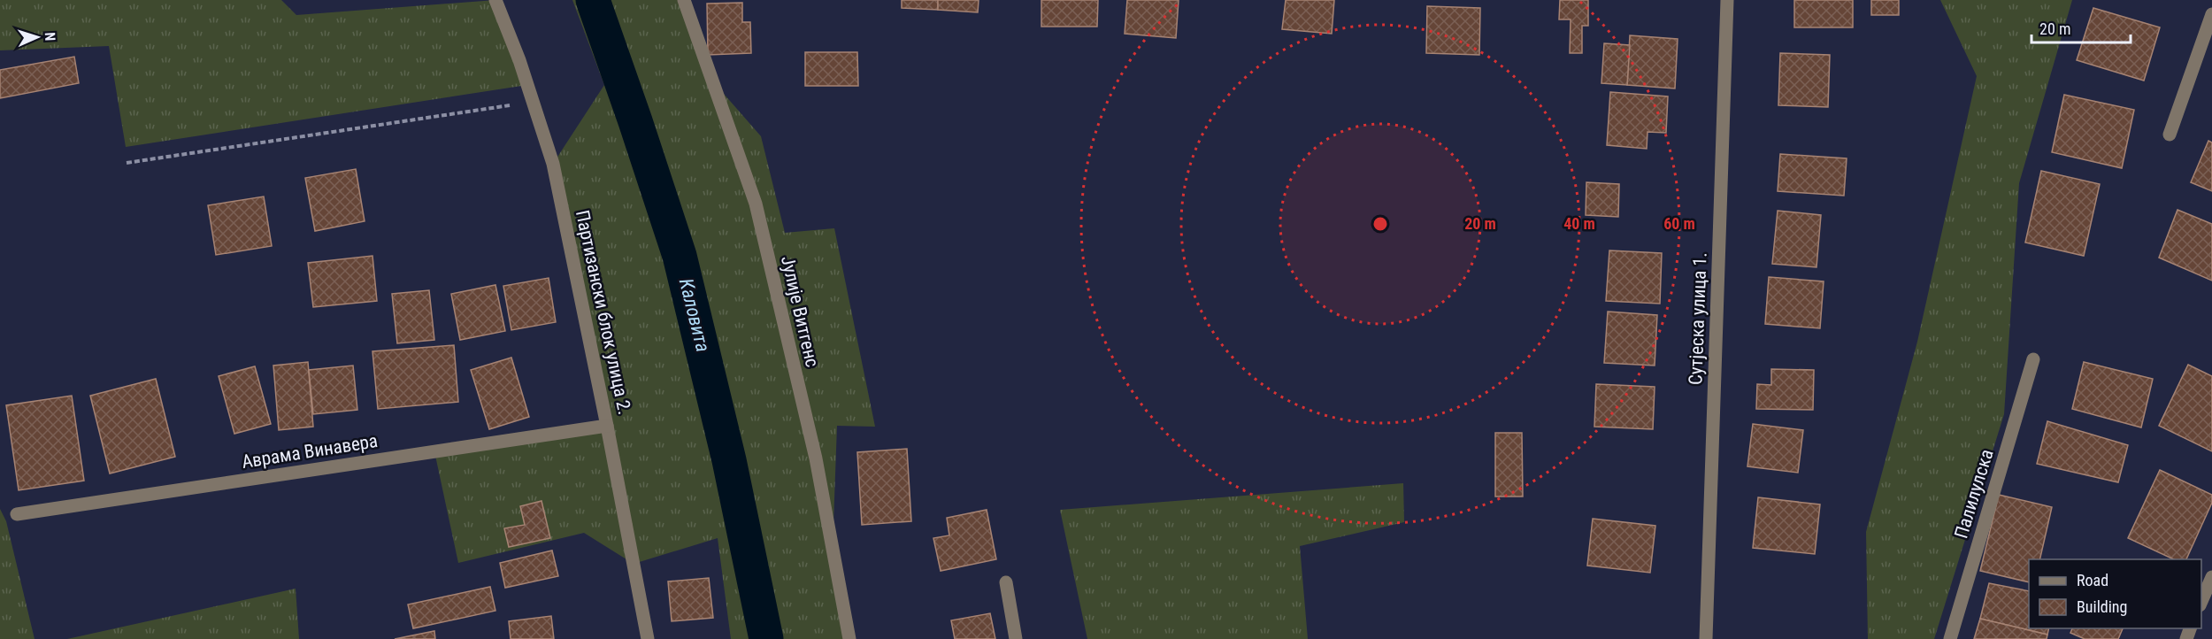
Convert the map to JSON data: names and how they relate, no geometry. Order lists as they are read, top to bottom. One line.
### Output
{"streets":{"street":["Јулије Витгенс","Партизански блок улица 2.","Сутјеска улица 1.","Аврама Винавера","Палилулска"]},"crossings":[["Партизански блок улица 2.","Аврама Винавера"]],"water":["Каловита"],"legend":["Road","Building"],"scale_bar":"20 m","north":"right","rings":["20 m","40 m","60 m"]}
